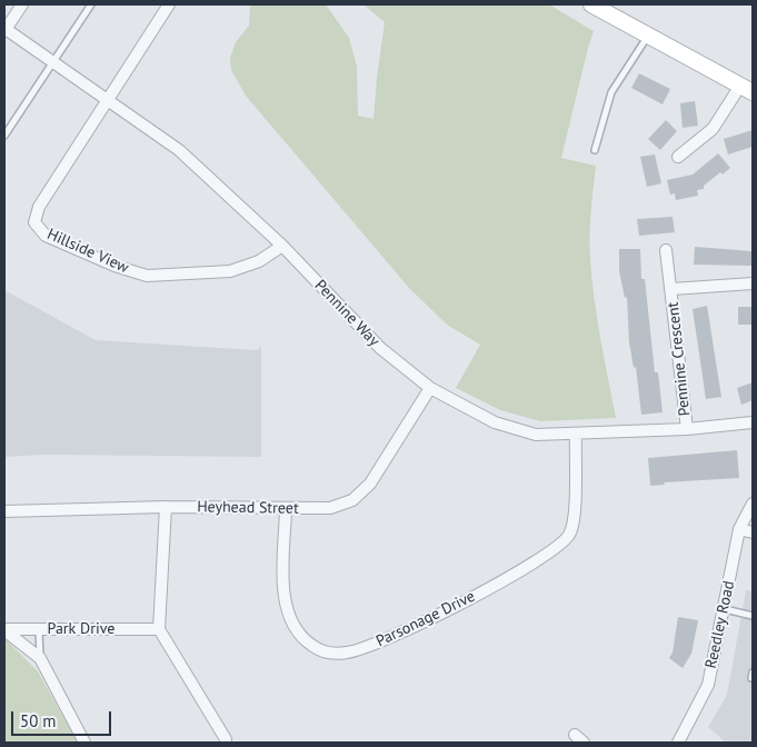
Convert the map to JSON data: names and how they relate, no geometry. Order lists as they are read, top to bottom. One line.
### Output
{"streets":{"street":["Hillside View","Pennine Way","Pennine Crescent","Heyhead Street","Parsonage Drive","Reedley Road","Park Drive"]},"crossings":[["Hillside View","Pennine Way"],["Pennine Way","Pennine Crescent"],["Pennine Way","Heyhead Street"],["Pennine Way","Parsonage Drive"],["Heyhead Street","Parsonage Drive"]],"scale_bar":"50 m"}
